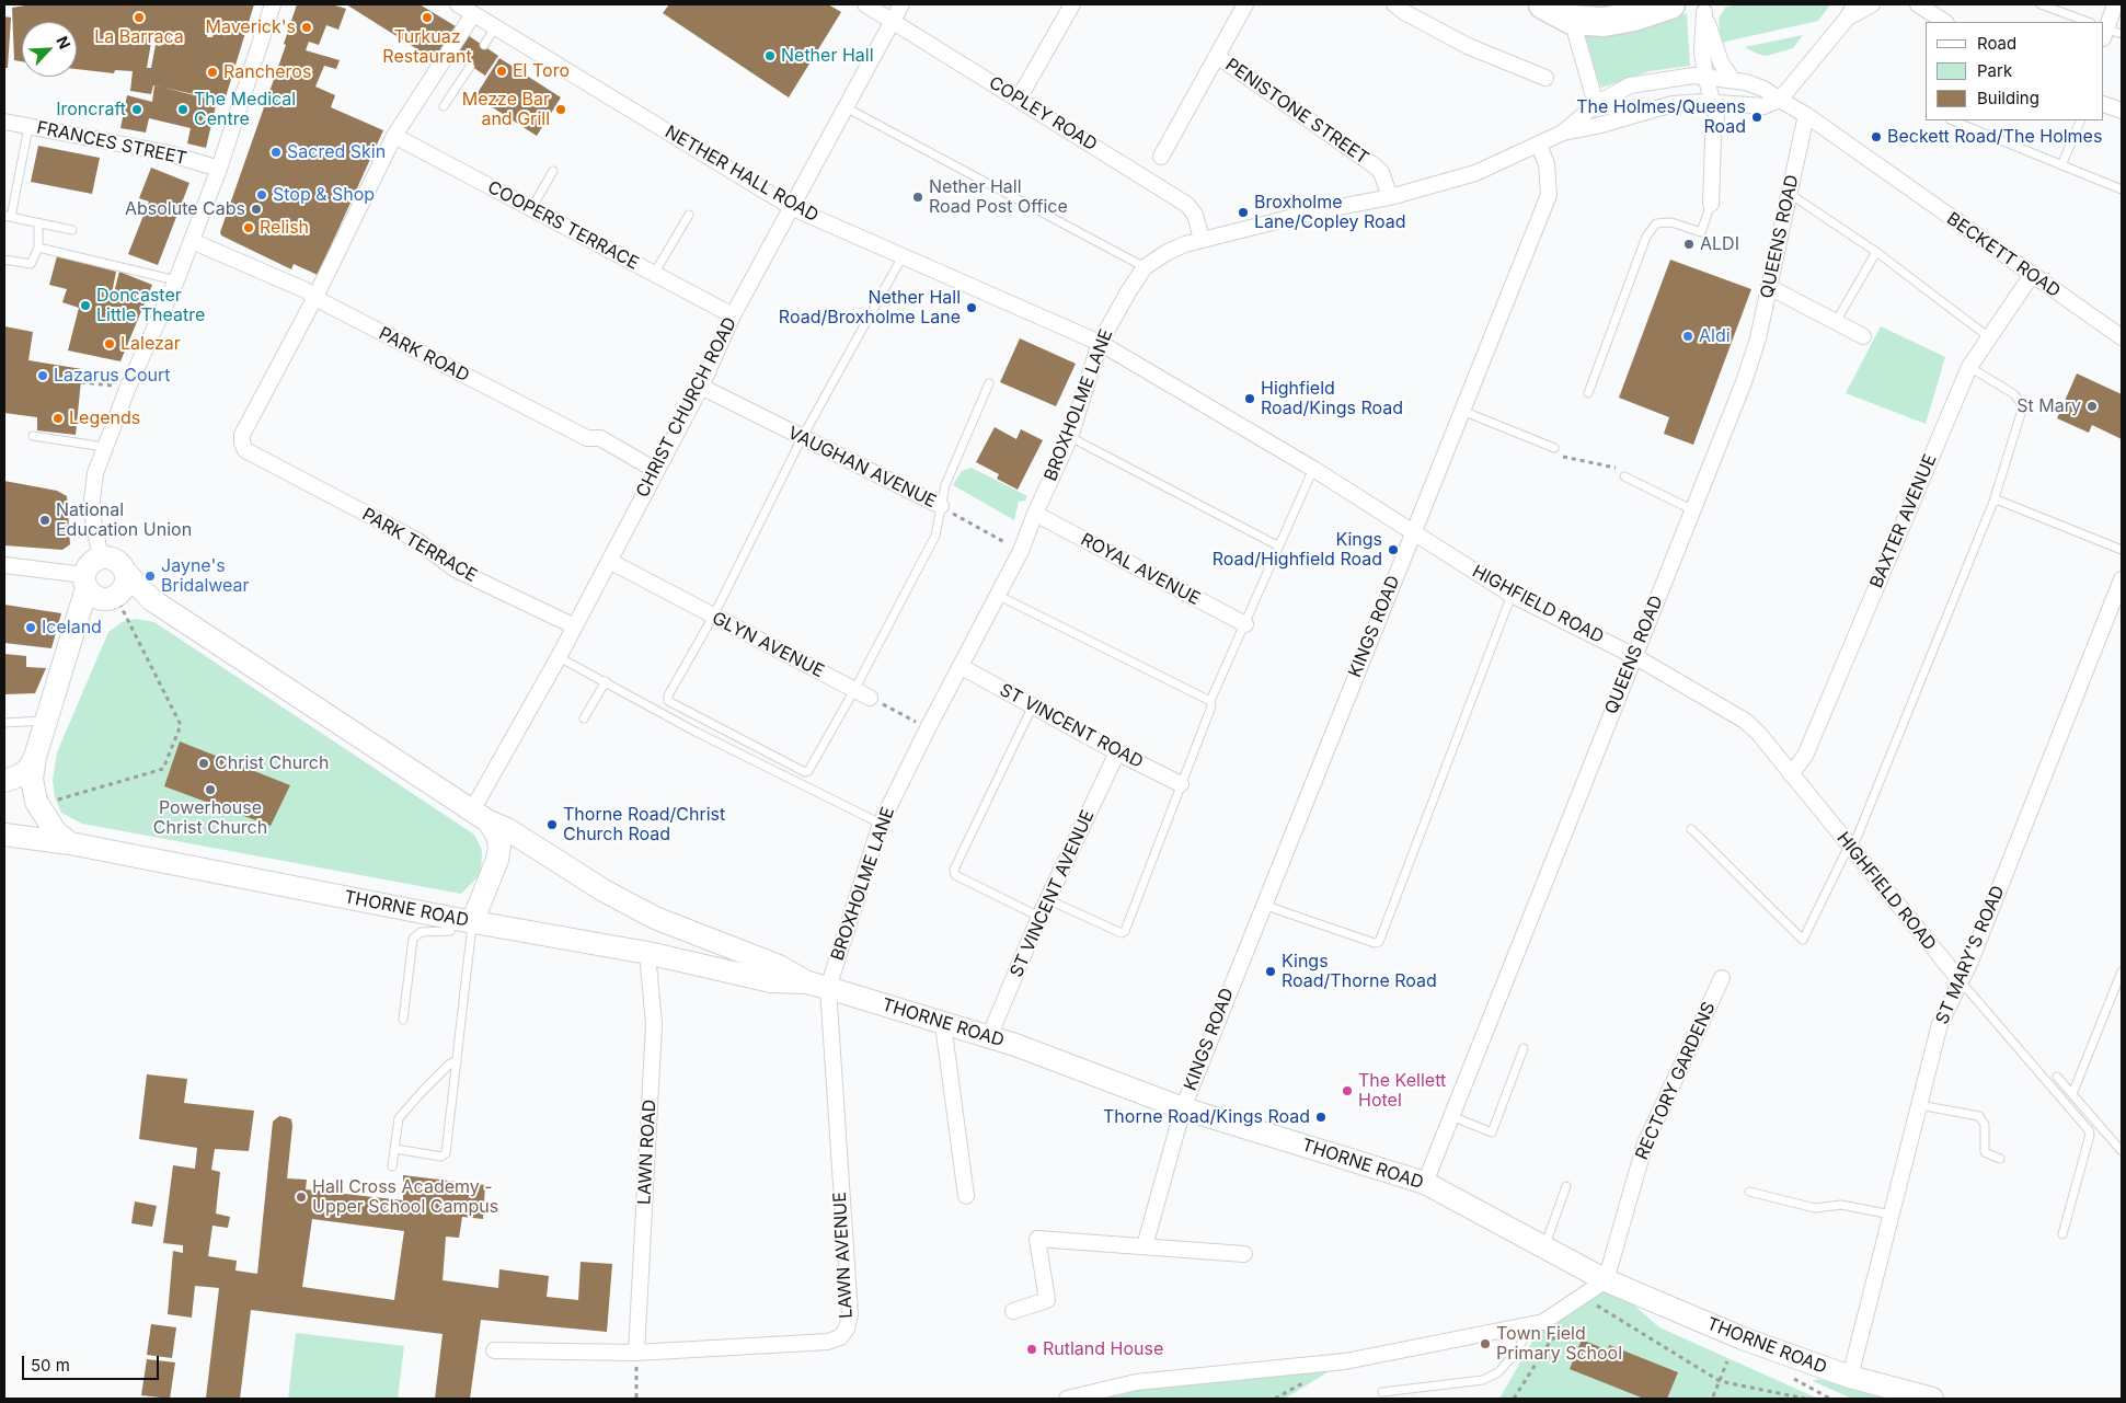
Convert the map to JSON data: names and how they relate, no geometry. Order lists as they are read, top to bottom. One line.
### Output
{"streets":{"street":["PENISTONE STREET","COPLEY ROAD","FRANCES STREET","NETHER HALL ROAD","COOPERS TERRACE","QUEENS ROAD","BECKETT ROAD","PARK ROAD","BROXHOLME LANE","CHRIST CHURCH ROAD","VAUGHAN AVENUE","BAXTER AVENUE","PARK TERRACE","ROYAL AVENUE","HIGHFIELD ROAD","KINGS ROAD","GLYN AVENUE","ST VINCENT ROAD","ST VINCENT AVENUE","THORNE ROAD","ST MARY'S ROAD","RECTORY GARDENS","LAWN ROAD","LAWN AVENUE"]},"crossings":[["PENISTONE STREET","BROXHOLME LANE"],["COPLEY ROAD","BROXHOLME LANE"],["COPLEY ROAD","CHRIST CHURCH ROAD"],["NETHER HALL ROAD","BROXHOLME LANE"],["NETHER HALL ROAD","CHRIST CHURCH ROAD"],["NETHER HALL ROAD","HIGHFIELD ROAD"],["COOPERS TERRACE","CHRIST CHURCH ROAD"],["QUEENS ROAD","BECKETT ROAD"],["QUEENS ROAD","HIGHFIELD ROAD"],["QUEENS ROAD","THORNE ROAD"],["BECKETT ROAD","BROXHOLME LANE"],["BECKETT ROAD","BAXTER AVENUE"],["PARK ROAD","CHRIST CHURCH ROAD"],["PARK ROAD","PARK TERRACE"],["BROXHOLME LANE","VAUGHAN AVENUE"],["BROXHOLME LANE","ROYAL AVENUE"],["BROXHOLME LANE","HIGHFIELD ROAD"],["BROXHOLME LANE","KINGS ROAD"],["BROXHOLME LANE","ST VINCENT ROAD"],["BROXHOLME LANE","THORNE ROAD"],["BROXHOLME LANE","LAWN AVENUE"],["CHRIST CHURCH ROAD","VAUGHAN AVENUE"],["CHRIST CHURCH ROAD","PARK TERRACE"],["CHRIST CHURCH ROAD","GLYN AVENUE"],["CHRIST CHURCH ROAD","THORNE ROAD"],["BAXTER AVENUE","HIGHFIELD ROAD"],["HIGHFIELD ROAD","KINGS ROAD"],["HIGHFIELD ROAD","ST MARY'S ROAD"],["KINGS ROAD","THORNE ROAD"],["ST VINCENT ROAD","ST VINCENT AVENUE"],["ST VINCENT AVENUE","THORNE ROAD"],["THORNE ROAD","ST MARY'S ROAD"],["THORNE ROAD","RECTORY GARDENS"],["THORNE ROAD","LAWN ROAD"],["THORNE ROAD","LAWN AVENUE"],["LAWN ROAD","LAWN AVENUE"]],"places":["La Barraca","Turkuaz Restaurant","Maverick's","Nether Hall","El Toro","Rancheros","Ironcraft","The Medical Centre","Mezze Bar and Grill","The Holmes/Queens Road","Beckett Road/The Holmes","Sacred Skin","Stop & Shop","Nether Hall Road Post Office","Absolute Cabs","Broxholme Lane/Copley Road","Relish","ALDI","Doncaster Little Theatre","Nether Hall Road/Broxholme Lane","Aldi","Lalezar","Lazarus Court","Highfield Road/Kings Road","St Mary","Legends","National Education Union","Kings Road/Highfield Road","Jayne's Bridalwear","Iceland","Christ Church","Powerhouse Christ Church","Thorne Road/Christ Church Road","Kings Road/Thorne Road","The Kellett Hotel","Thorne Road/Kings Road","Hall Cross Academy - Upper School Campus","Town Field Primary School","Rutland House"],"legend":["Road","Park","Building"],"scale_bar":"50 m","north":"top right"}
